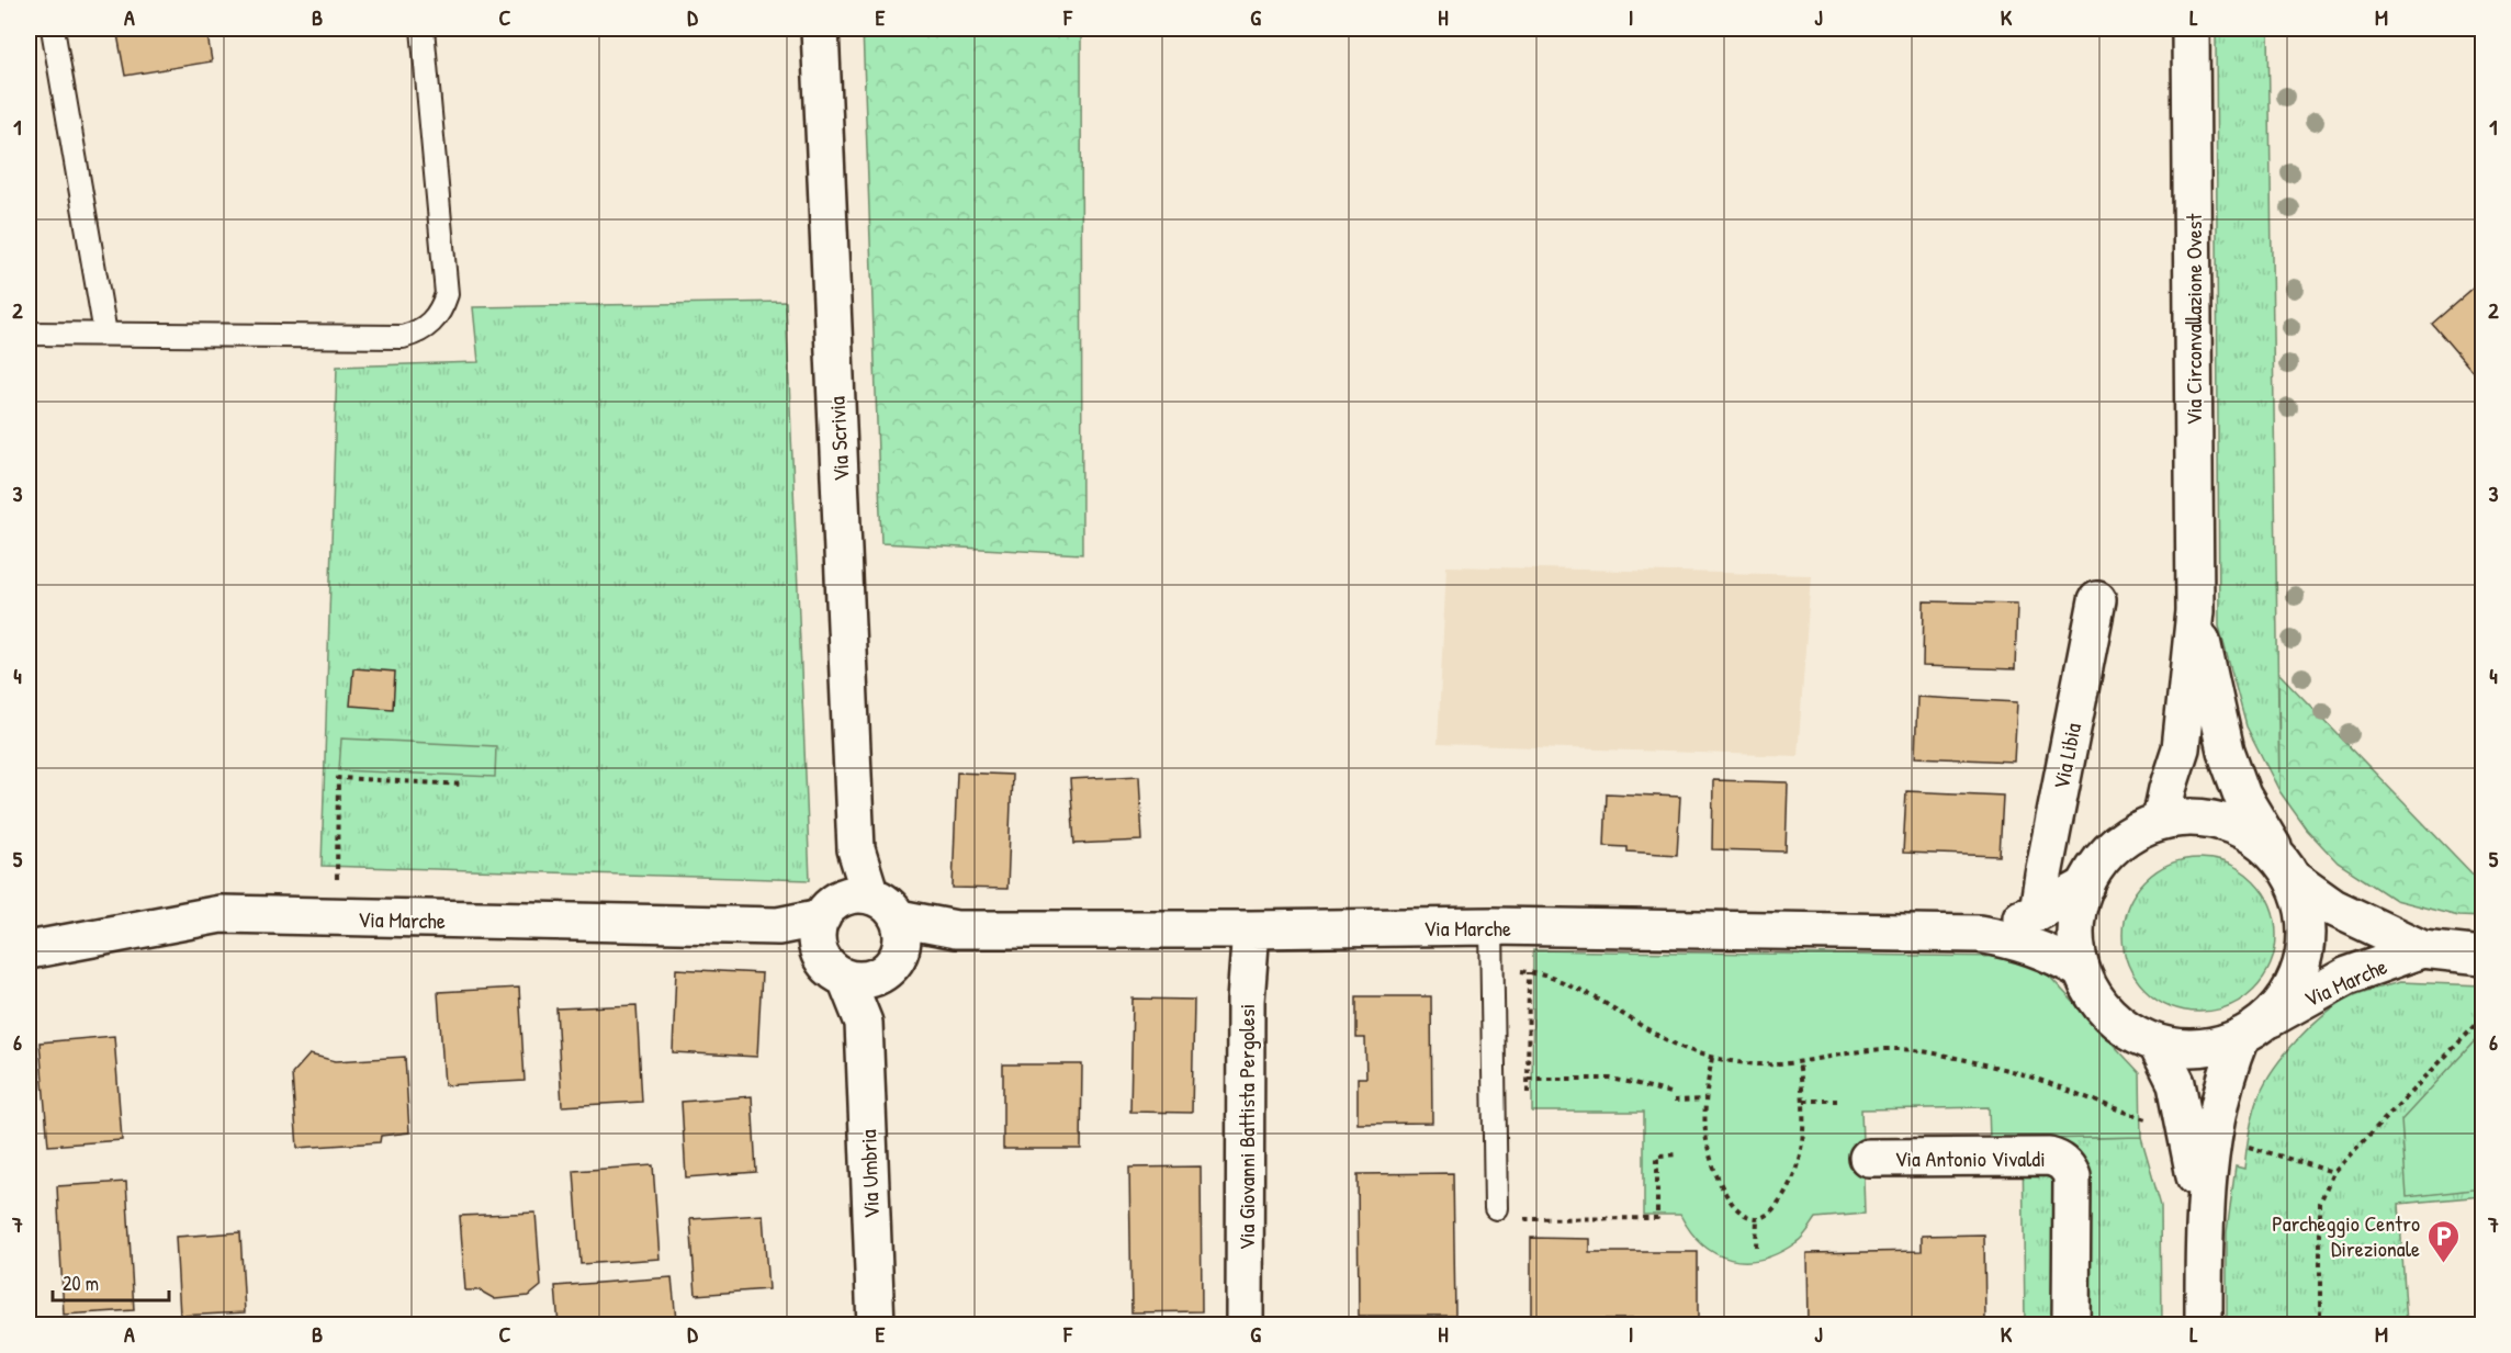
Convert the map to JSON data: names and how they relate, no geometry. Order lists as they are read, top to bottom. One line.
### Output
{"streets":{"street":["Via Circonvallazione Ovest","Via Scrivia","Via Libia","Via Marche","Via Giovanni Battista Pergolesi","Via Antonio Vivaldi","Via Umbria"]},"crossings":[["Via Circonvallazione Ovest","Via Marche"],["Via Scrivia","Via Marche"],["Via Scrivia","Via Umbria"],["Via Libia","Via Marche"],["Via Marche","Via Giovanni Battista Pergolesi"],["Via Marche","Via Umbria"]],"places":{"parking":["Parcheggio Centro Direzionale"]},"scale_bar":"20 m","grid":{"columns":["A","B","C","D","E","F","G","H","I","J","K","L","M"],"rows":["1","2","3","4","5","6","7"]}}
